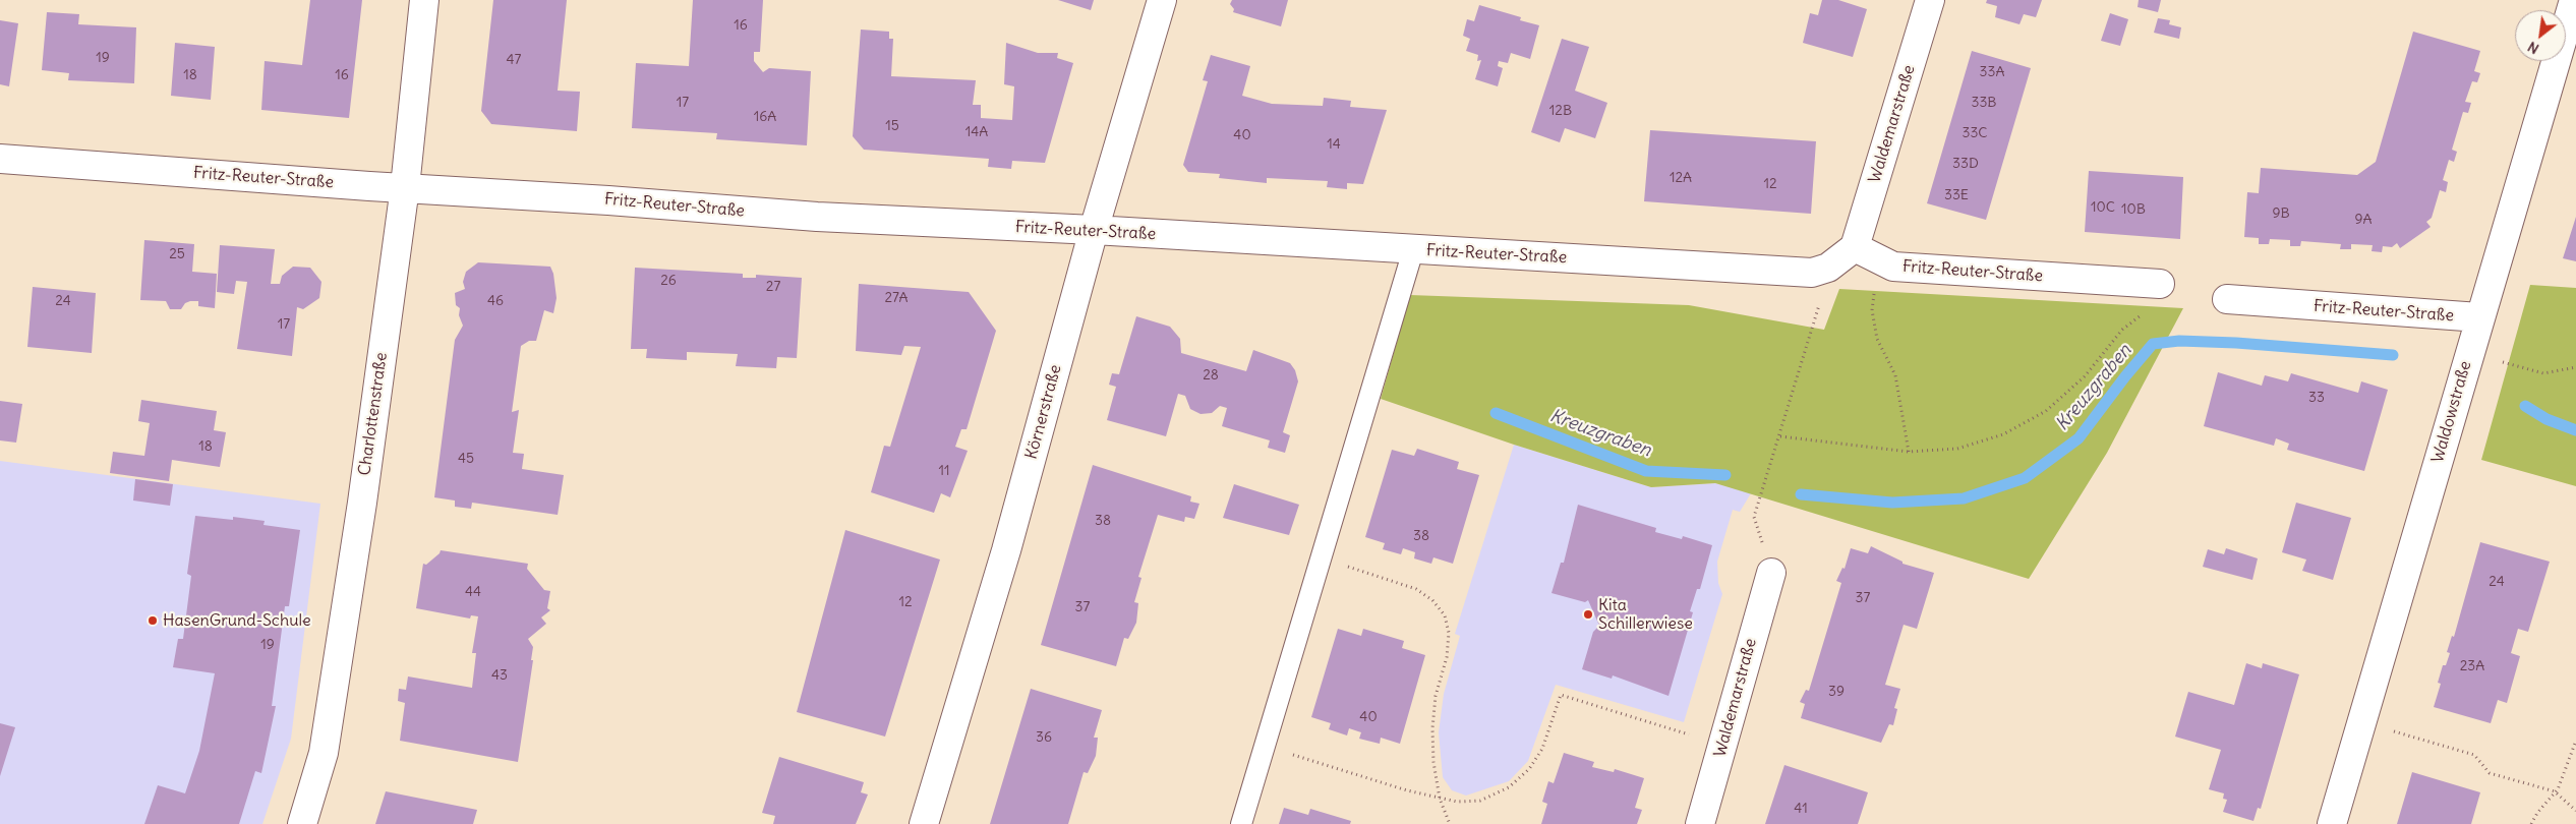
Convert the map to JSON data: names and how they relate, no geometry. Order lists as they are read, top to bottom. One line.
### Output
{"streets":{"street":["Waldemarstraße","Fritz-Reuter-Straße","Körnerstraße","Waldowstraße","Charlottenstraße"]},"crossings":[["Waldemarstraße","Fritz-Reuter-Straße"],["Fritz-Reuter-Straße","Körnerstraße"],["Fritz-Reuter-Straße","Waldowstraße"],["Fritz-Reuter-Straße","Charlottenstraße"]],"water":["Kreuzgraben"],"places":["Kita Schillerwiese","HasenGrund-Schule"],"house_numbers":["16","19","47","33A","18","16","17","33B","12B","16A","15","14A","33C","40","14","33D","12A","12","33E","10C","10B","9B","9A","25","26","27","27A","24","46","17","28","33","18","45","11","38","38","24","44","37","12","37","19","23A","43","39","40","36","41"],"north":"bottom left"}
